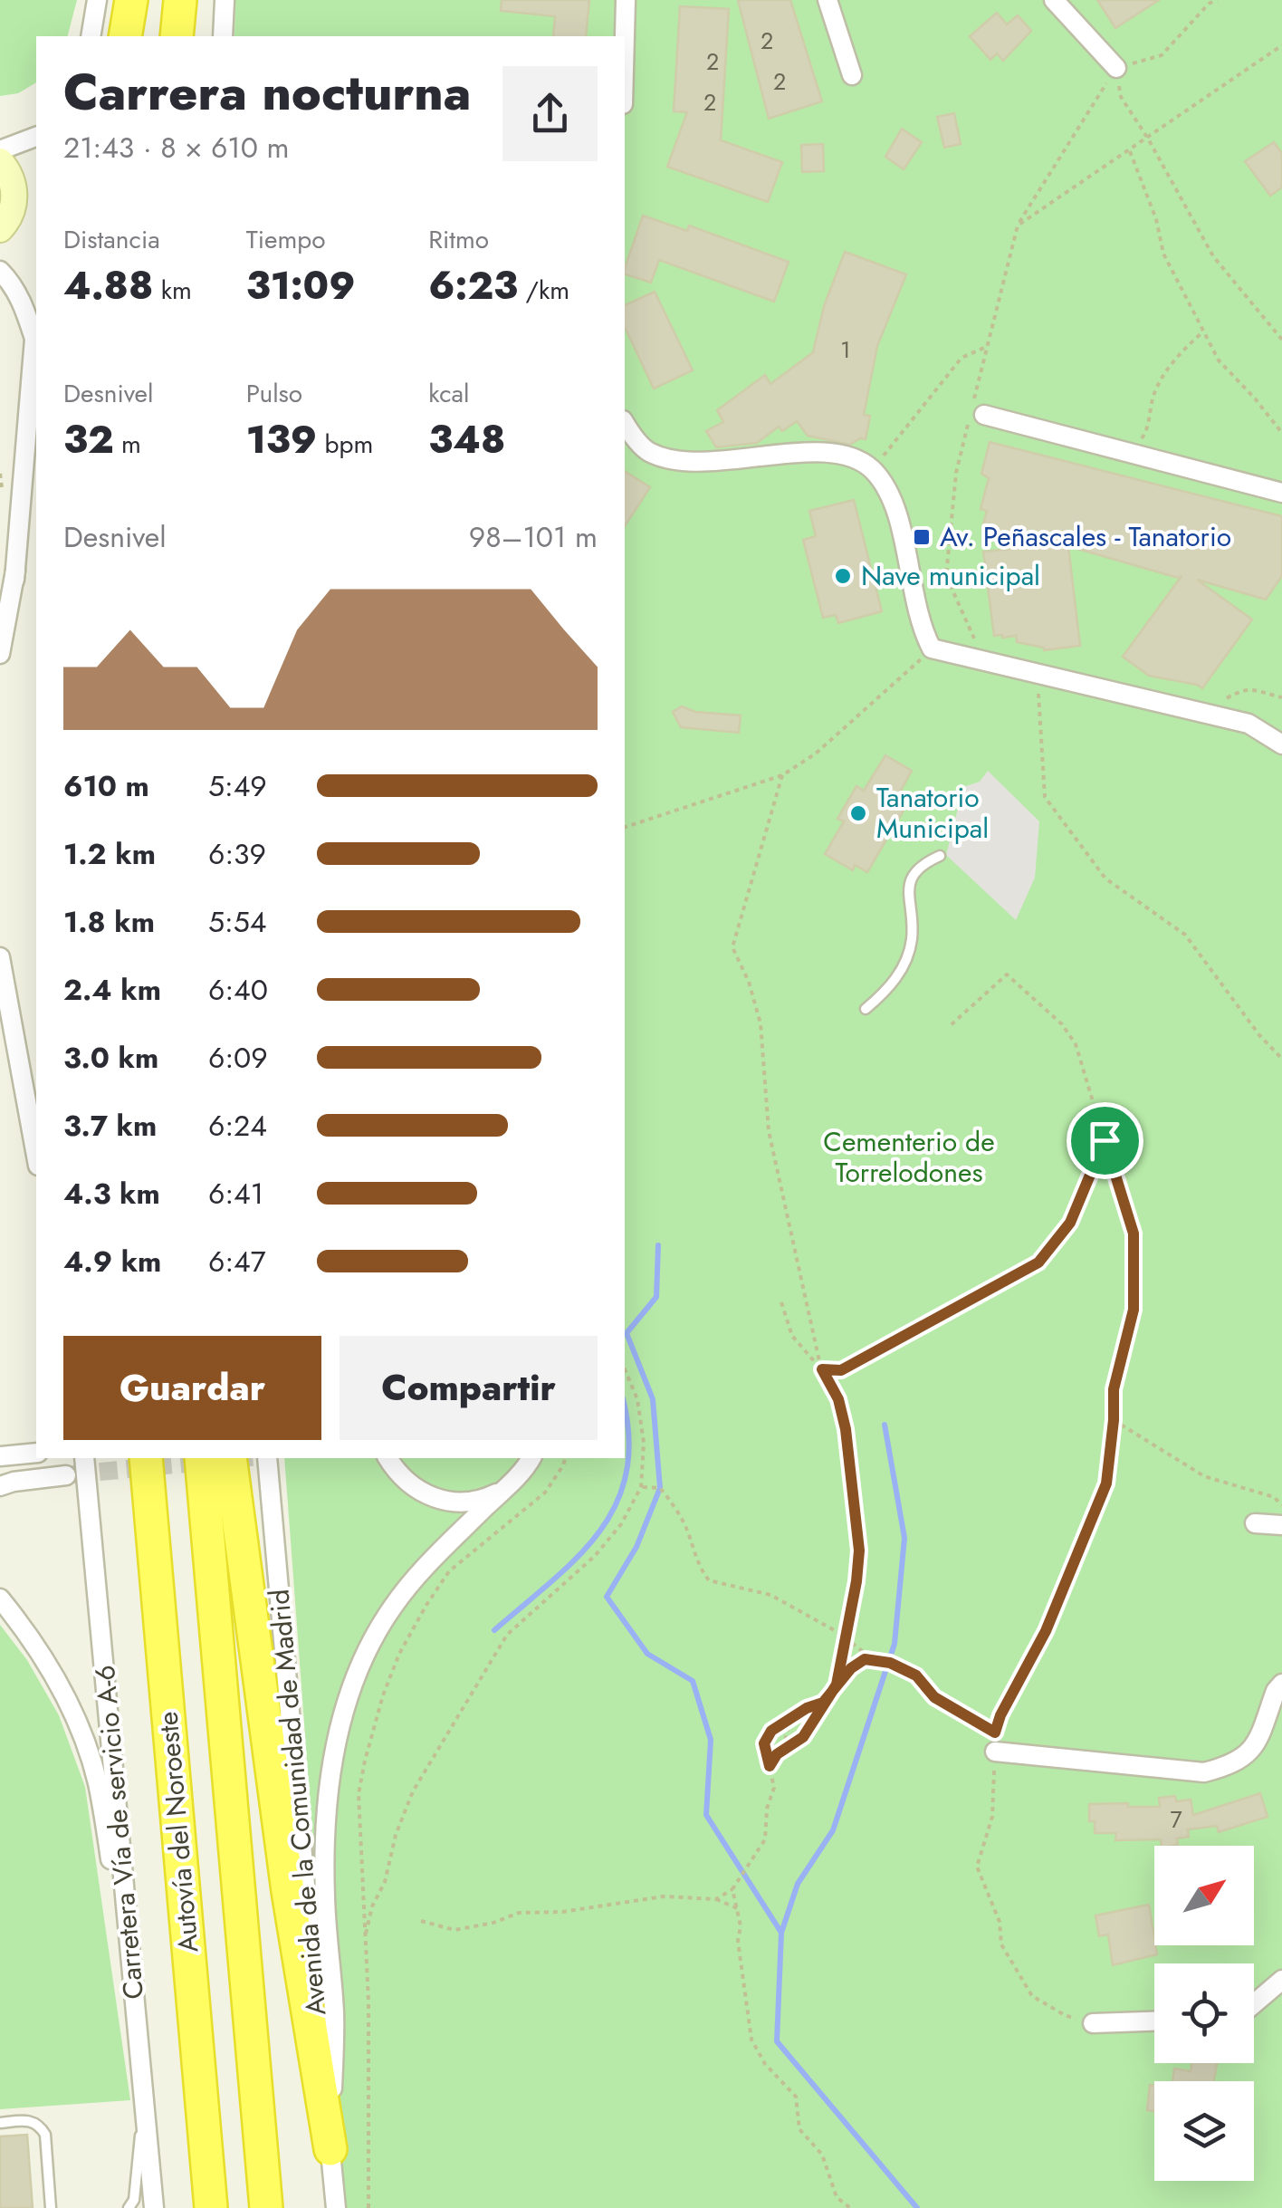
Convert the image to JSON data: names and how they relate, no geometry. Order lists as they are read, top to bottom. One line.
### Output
{"streets":{"highway":["Autovía del Noroeste"],"street":["Avenida de la Comunidad de Madrid","Carretera Vía de servicio A-6"]},"parks":["Cementerio de Torrelodones"],"places":{"transit":["Av. Peñascales - Tanatorio"],"other":["Nave municipal","Tanatorio Municipal"]},"house_numbers":["2","2","2","2","1","7"],"north":"top right","page":{"heading":["Carrera nocturna","21:43 · 8 × 610 m"],"stats":[["Distancia","4.88 km"],["Tiempo","31:09"],["Ritmo","6:23 /km"],["Desnivel","32 m"],["Pulso","139 bpm"],["kcal","348"]],"chart":["Desnivel","98–101 m"],"list":[{"name":"610 m","note":"5:49"},{"name":"1.2 km","note":"6:39"},{"name":"1.8 km","note":"5:54"},{"name":"2.4 km","note":"6:40"},{"name":"3.0 km","note":"6:09"},{"name":"3.7 km","note":"6:24"},{"name":"4.3 km","note":"6:41"},{"name":"4.9 km","note":"6:47"}],"buttons":["Guardar","Compartir"]}}
